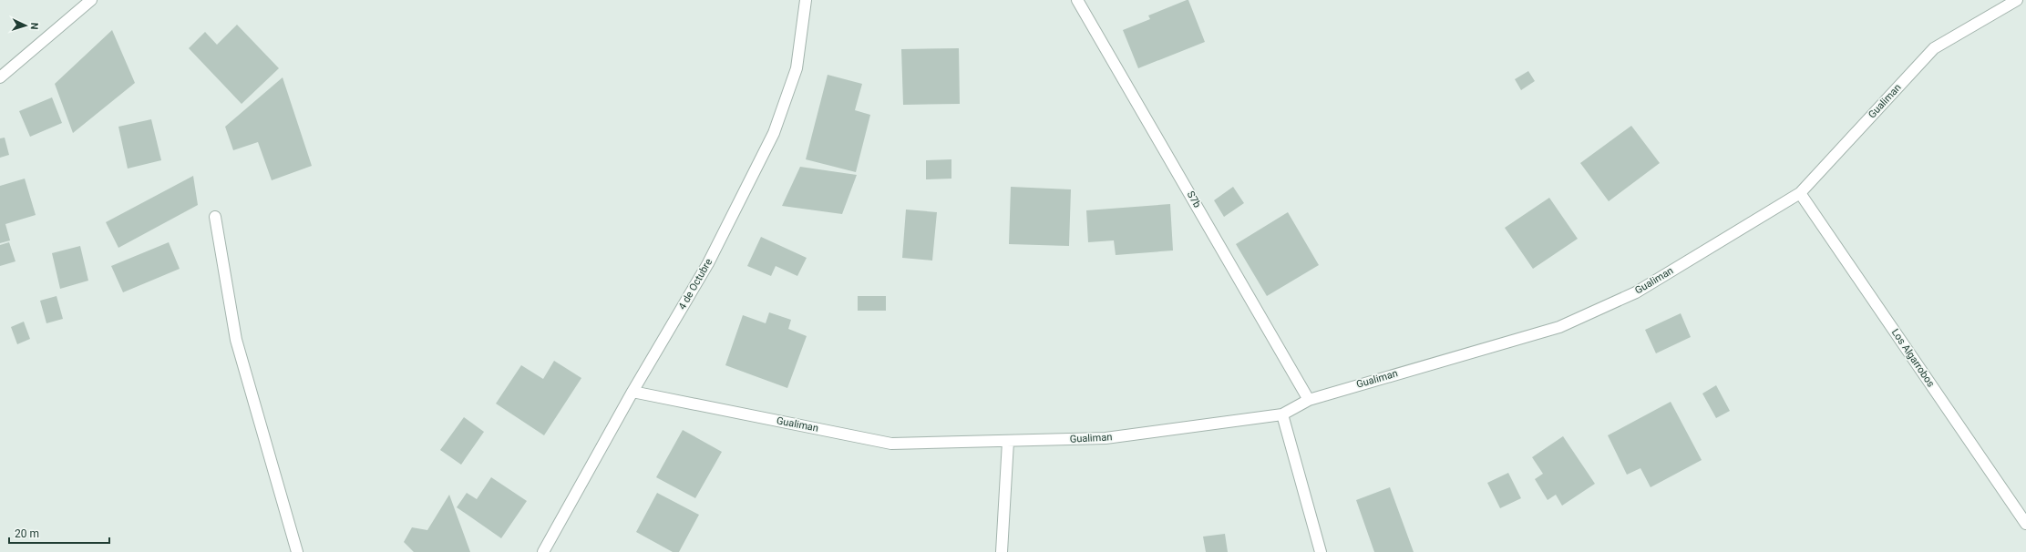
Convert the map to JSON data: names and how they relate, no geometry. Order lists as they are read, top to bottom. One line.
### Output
{"streets":{"street":["Gualiman","S7b","4 de Octubre","Los Algarrobos"]},"crossings":[["Gualiman","S7b"],["Gualiman","4 de Octubre"],["Gualiman","Los Algarrobos"]],"scale_bar":"20 m","north":"right"}
